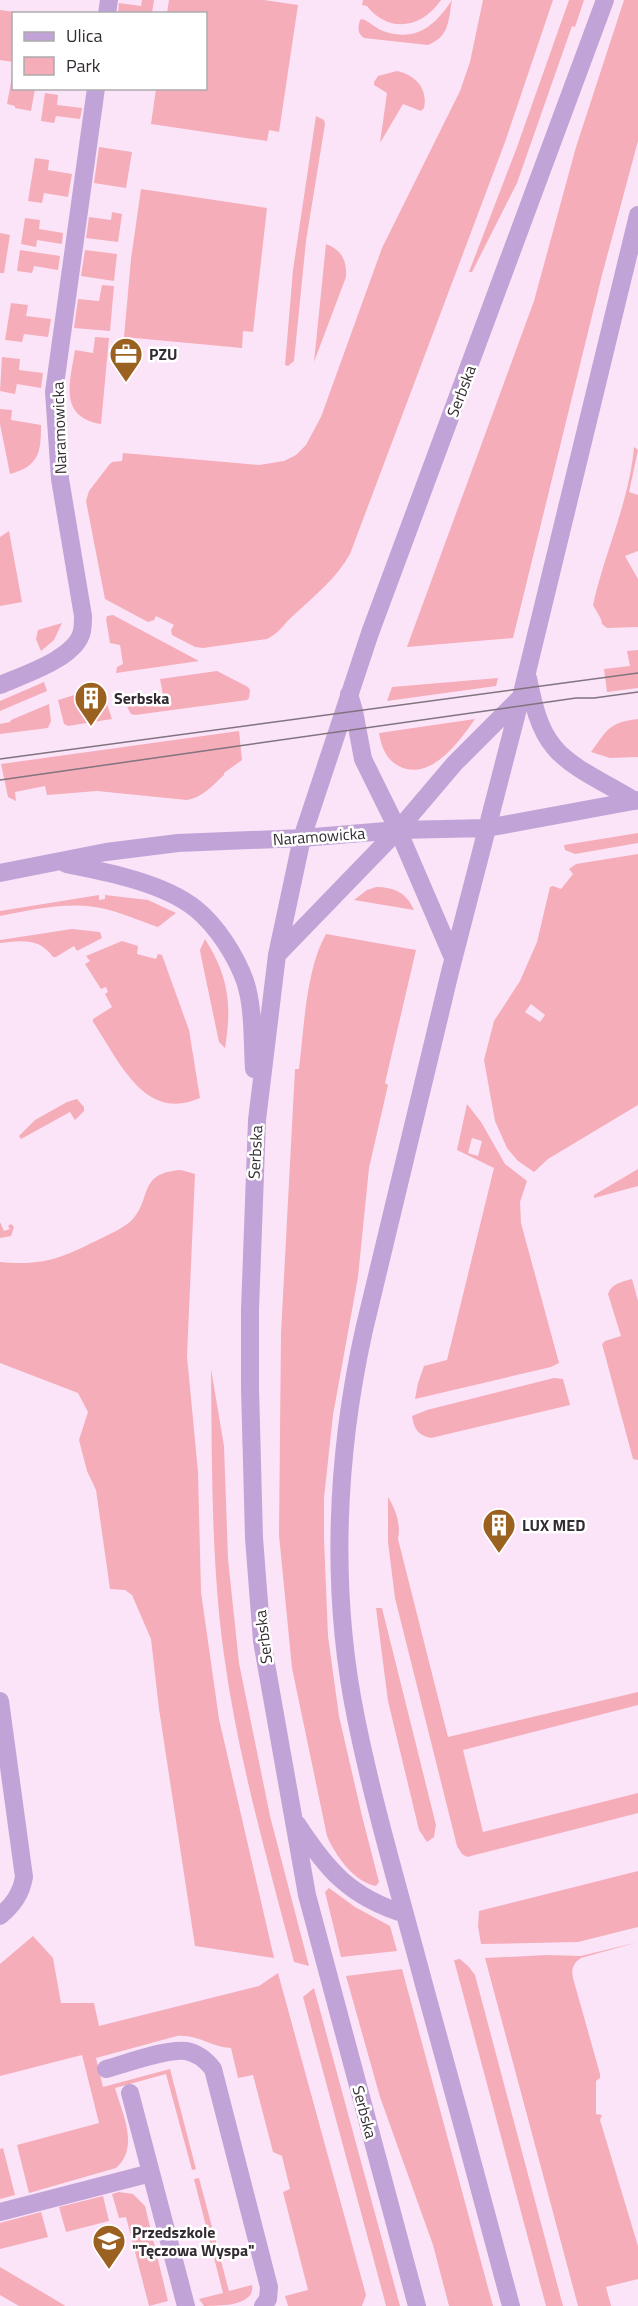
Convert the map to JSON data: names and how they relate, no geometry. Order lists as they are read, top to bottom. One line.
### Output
{"streets":{"street":["Serbska","Naramowicka"]},"crossings":[["Serbska","Naramowicka"]],"places":{"office":["PZU"],"building":["Serbska","LUX MED"],"school or university":["Przedszkole \"Tęczowa Wyspa\""]},"legend":["Ulica","Park"]}
